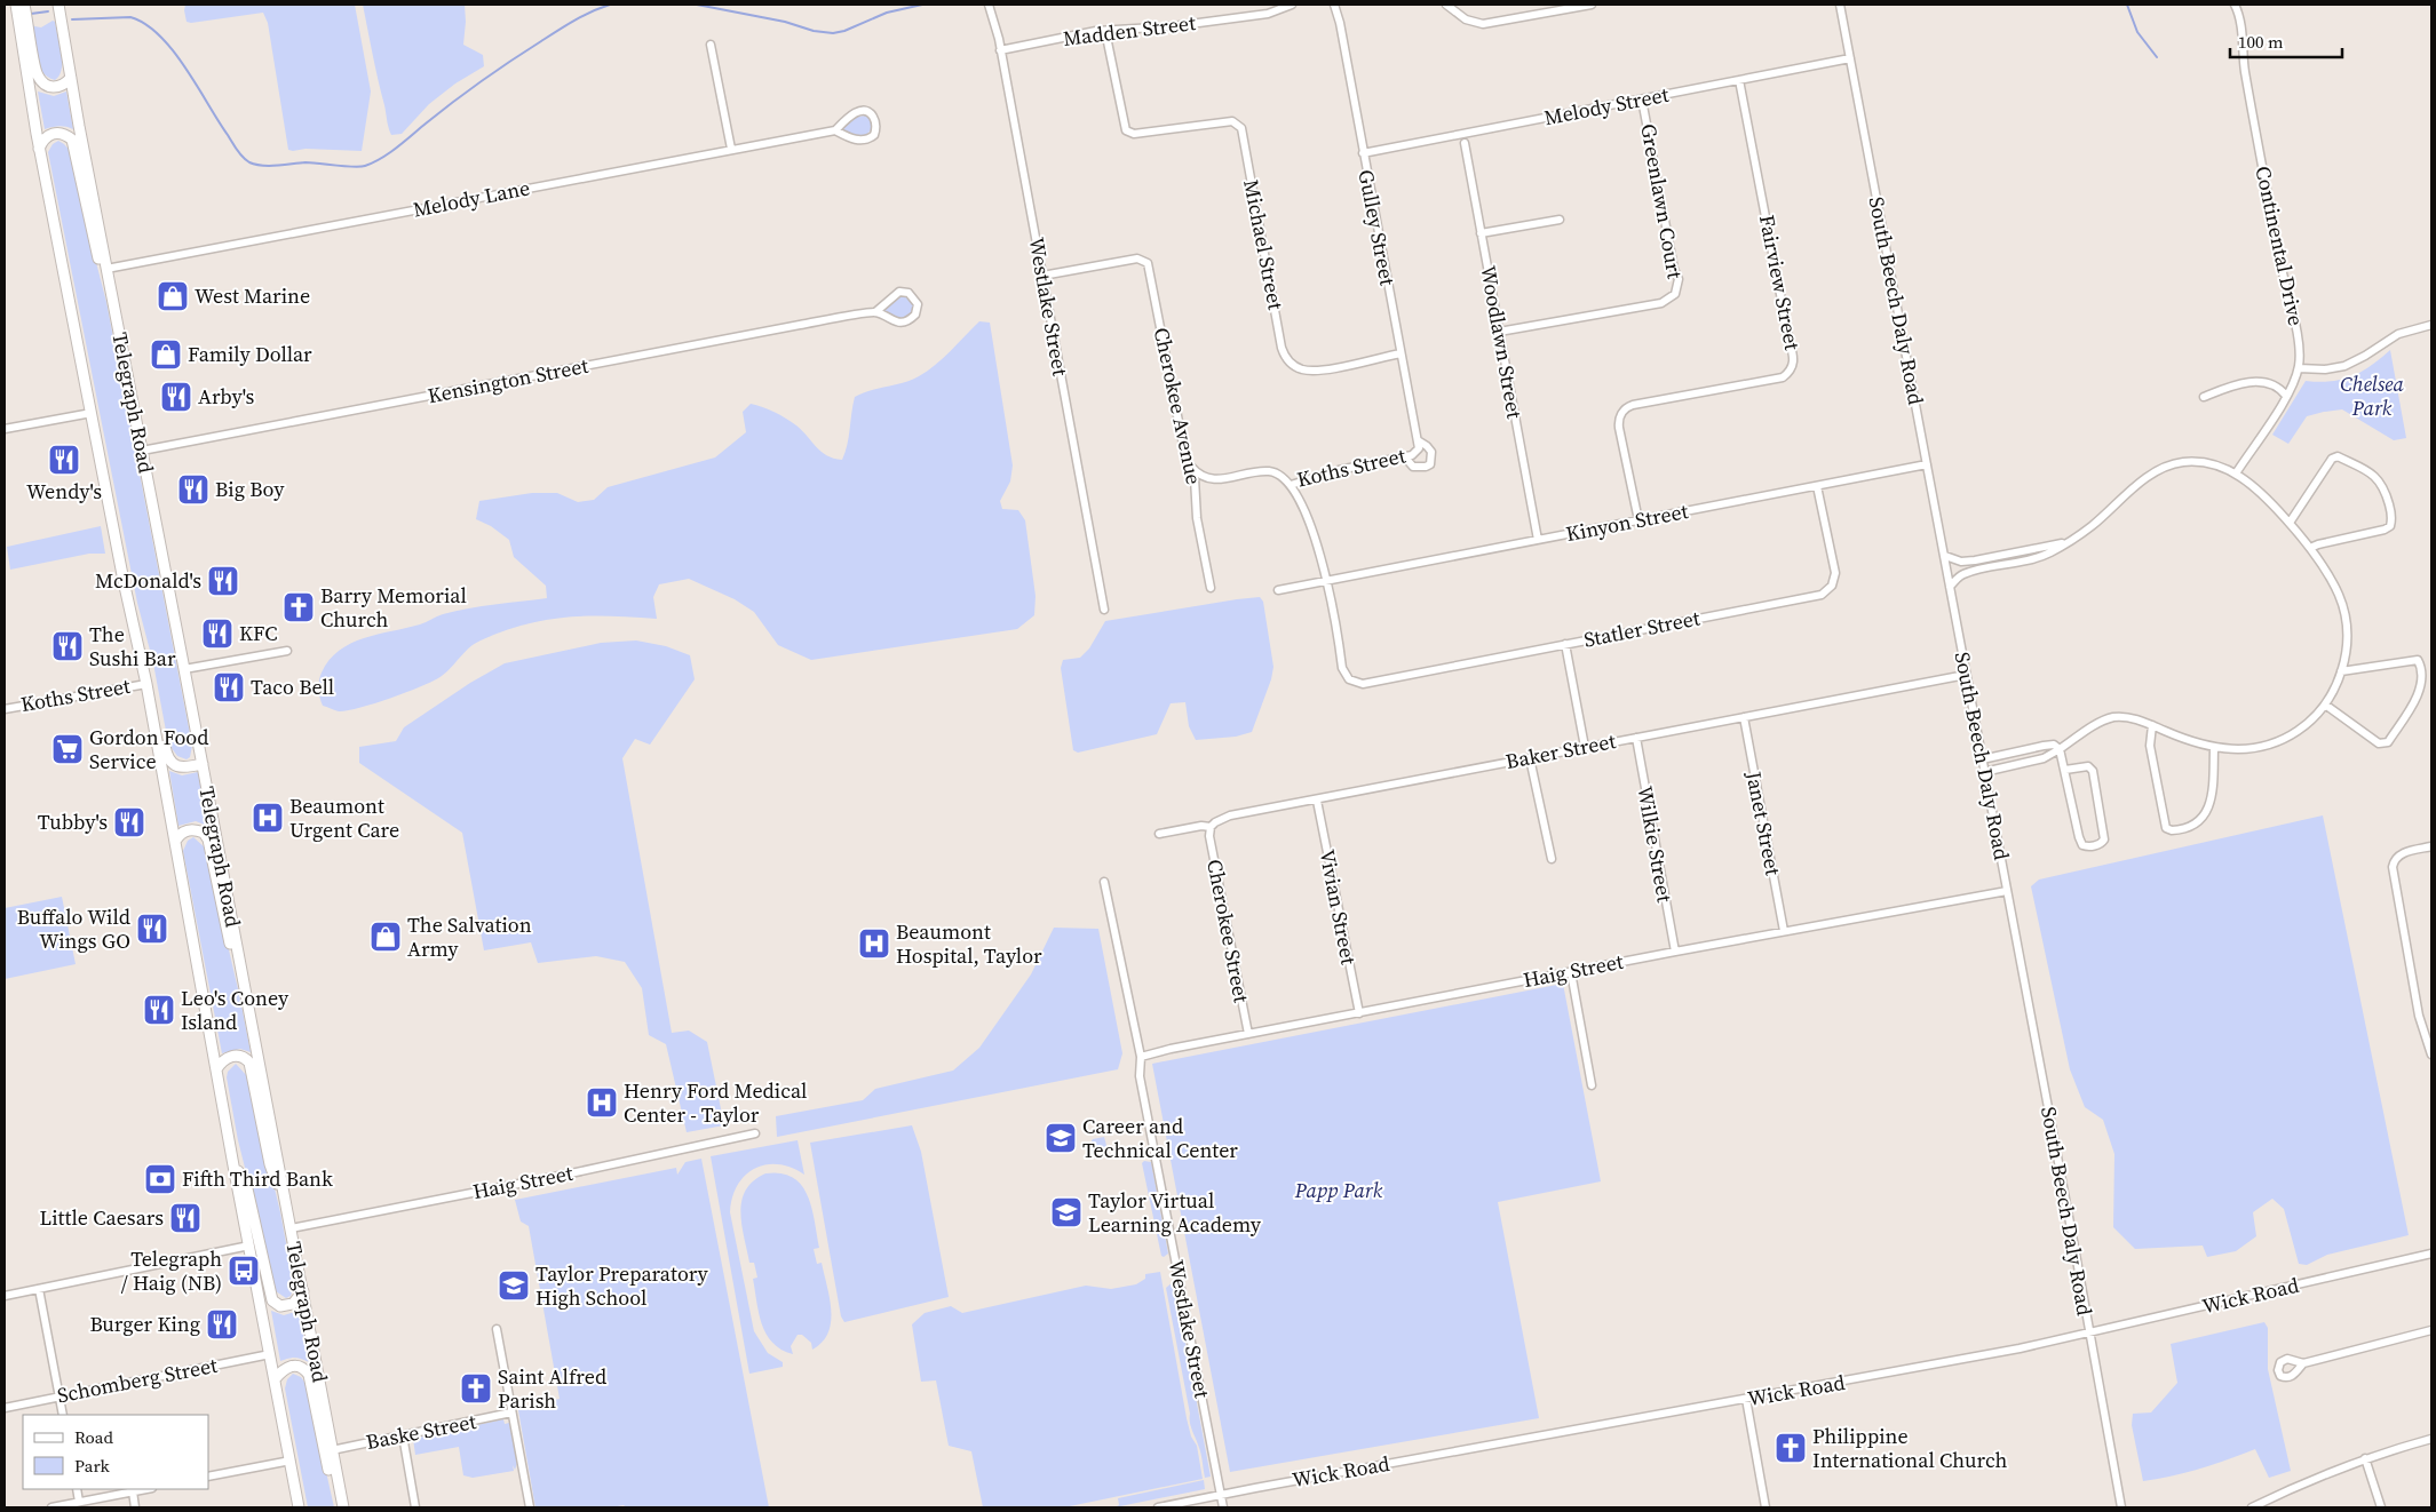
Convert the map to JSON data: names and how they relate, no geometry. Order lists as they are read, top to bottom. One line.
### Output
{"streets":{"main road":["Telegraph Road"],"street":["Madden Street","Melody Street","Melody Lane","Greenlawn Court","Gulley Street","Michael Street","Continental Drive","Fairview Street","South Beech Daly Road","Westlake Street","Woodlawn Street","Kensington Street","Cherokee Avenue","Koths Street","Kinyon Street","Statler Street","Baker Street","Janet Street","Wilkie Street","Vivian Street","Cherokee Street","Haig Street","Wick Road","Schomberg Street","Baske Street"]},"crossings":[["Madden Street","Michael Street"],["Madden Street","Westlake Street"],["Melody Street","Greenlawn Court"],["Melody Street","Gulley Street"],["Melody Street","Fairview Street"],["Melody Street","South Beech Daly Road"],["Melody Lane","Telegraph Road"],["Greenlawn Court","Woodlawn Street"],["Gulley Street","Michael Street"],["Gulley Street","Koths Street"],["Fairview Street","Kinyon Street"],["South Beech Daly Road","Kinyon Street"],["South Beech Daly Road","Baker Street"],["South Beech Daly Road","Haig Street"],["South Beech Daly Road","Wick Road"],["Westlake Street","Cherokee Avenue"],["Westlake Street","Haig Street"],["Westlake Street","Wick Road"],["Woodlawn Street","Kinyon Street"],["Kensington Street","Telegraph Road"],["Telegraph Road","Koths Street"],["Telegraph Road","Haig Street"],["Telegraph Road","Schomberg Street"],["Telegraph Road","Baske Street"],["Cherokee Avenue","Koths Street"],["Kinyon Street","Statler Street"],["Baker Street","Janet Street"],["Baker Street","Wilkie Street"],["Baker Street","Vivian Street"],["Baker Street","Cherokee Street"],["Janet Street","Haig Street"],["Wilkie Street","Haig Street"],["Vivian Street","Haig Street"],["Cherokee Street","Haig Street"]],"parks":["Chelsea Park","Papp Park"],"places":{"shop":["West Marine","Family Dollar","The Salvation Army"],"restaurant":["Arby's","Wendy's","Big Boy","McDonald's","KFC","The Sushi Bar","Taco Bell","Tubby's","Buffalo Wild Wings GO","Leo's Coney Island","Little Caesars","Burger King"],"church":["Barry Memorial Church","Saint Alfred Parish","Philippine International Church"],"supermarket":["Gordon Food Service"],"hospital":["Beaumont Urgent Care","Beaumont Hospital, Taylor","Henry Ford Medical Center - Taylor"],"school or university":["Career and Technical Center","Taylor Virtual Learning Academy","Taylor Preparatory High School"],"bank":["Fifth Third Bank"],"bus stop":["Telegraph / Haig (NB)"]},"legend":["Road","Park"],"scale_bar":"100 m"}
